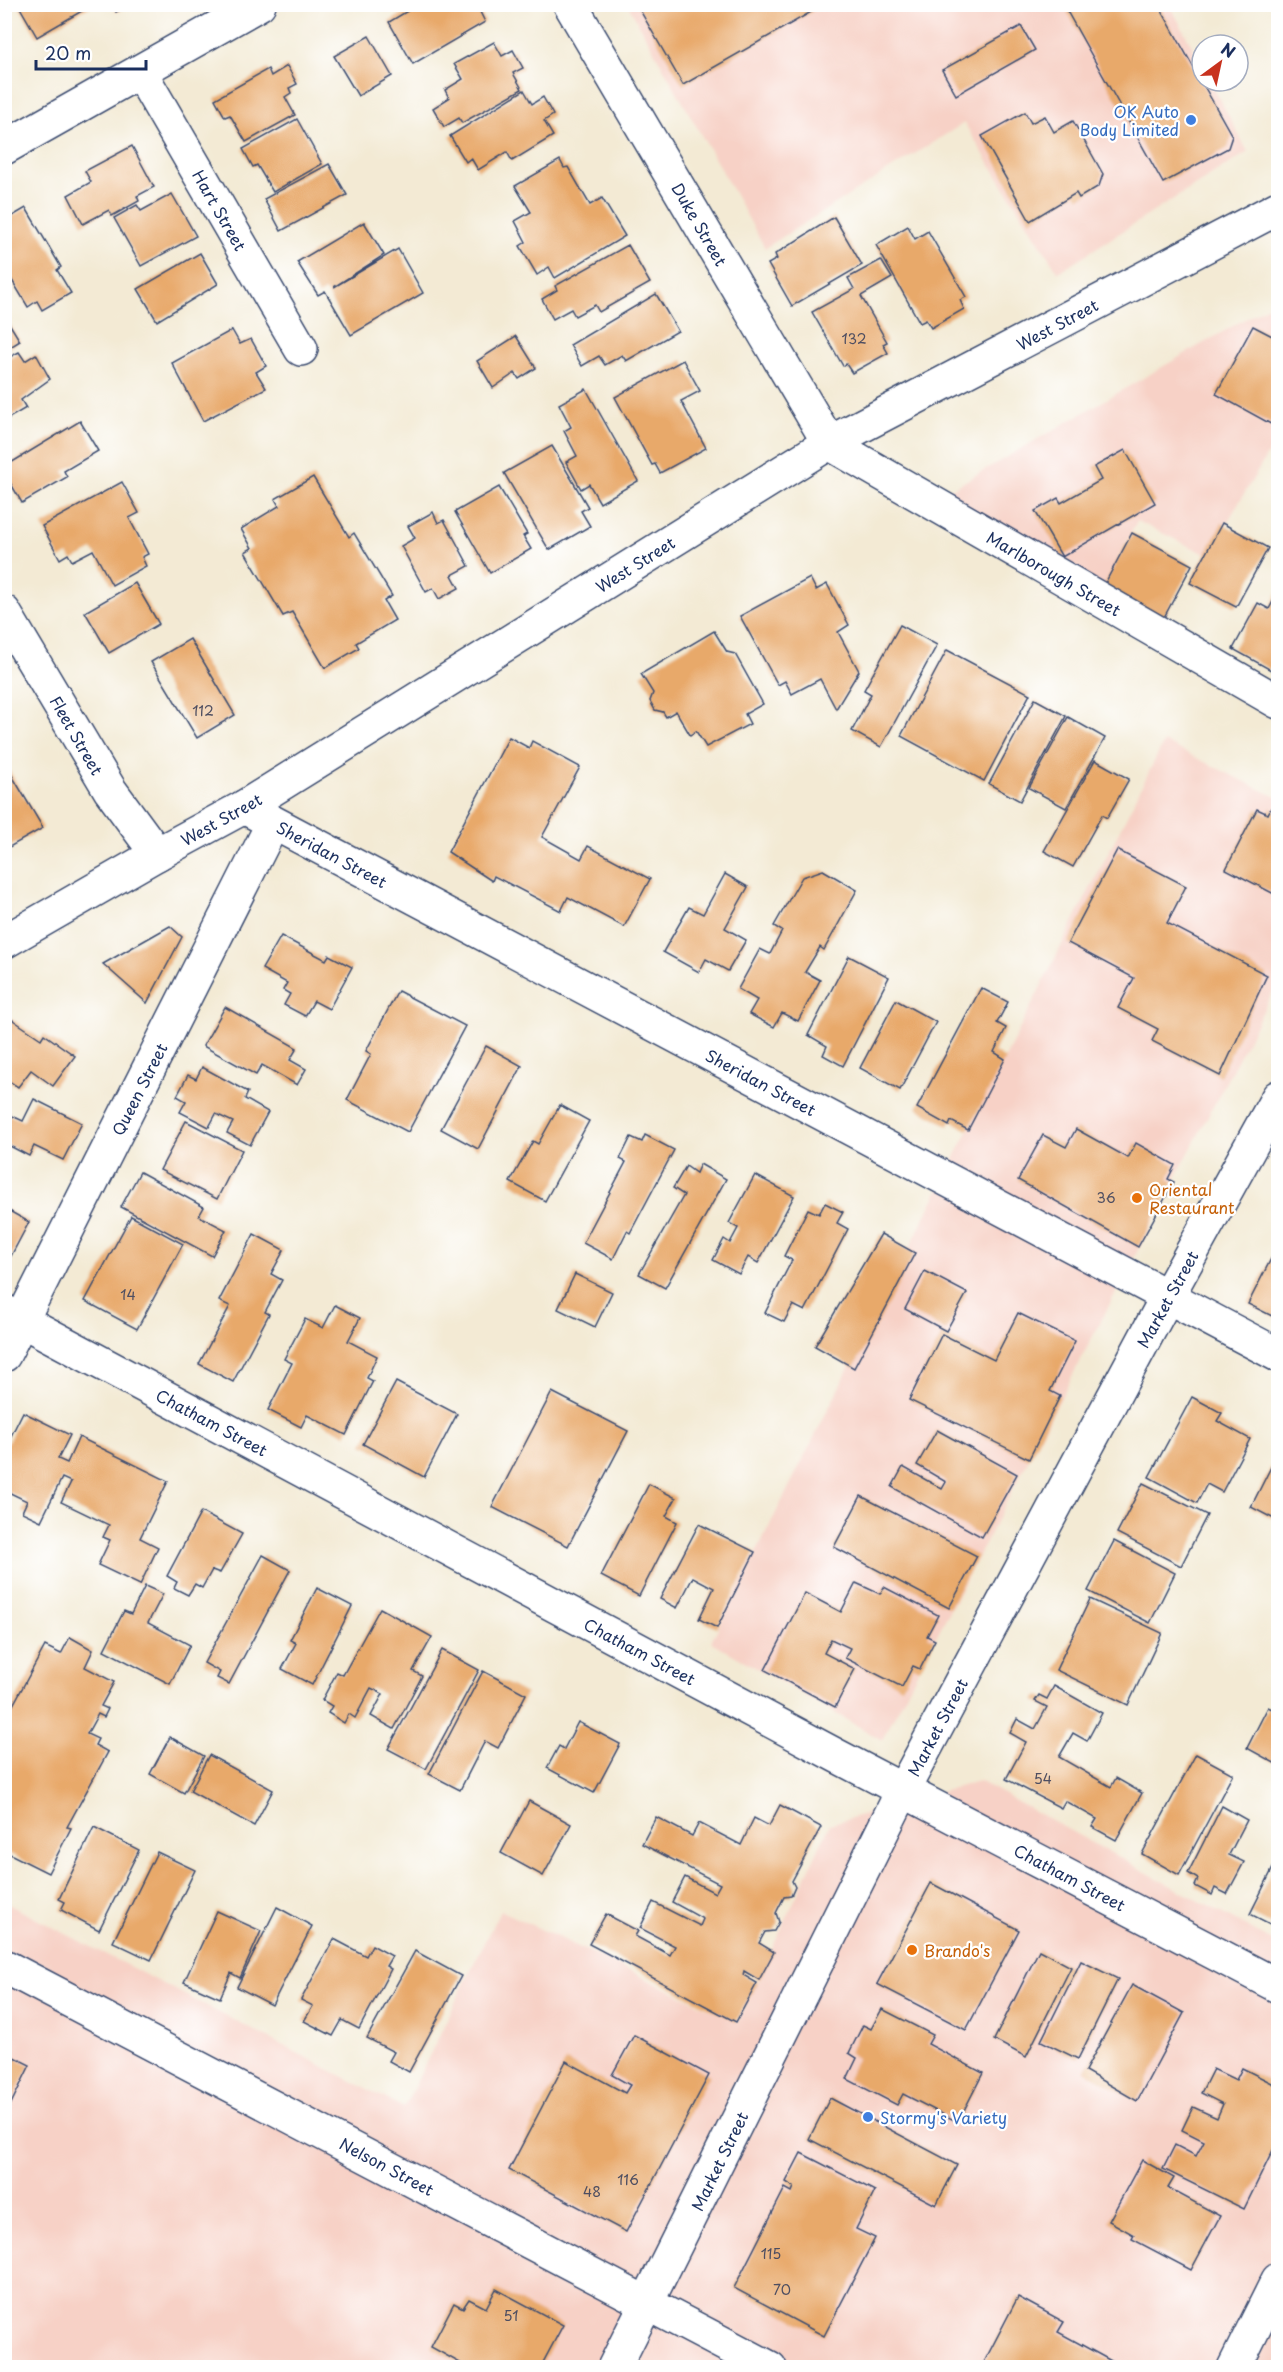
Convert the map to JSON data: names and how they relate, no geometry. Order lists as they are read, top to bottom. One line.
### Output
{"streets":{"street":["Hart Street","Duke Street","West Street","Marlborough Street","Fleet Street","Sheridan Street","Queen Street","Market Street","Chatham Street","Nelson Street"]},"crossings":[["Duke Street","West Street"],["Duke Street","Marlborough Street"],["West Street","Marlborough Street"],["West Street","Fleet Street"],["West Street","Sheridan Street"],["Sheridan Street","Queen Street"],["Sheridan Street","Market Street"],["Queen Street","Chatham Street"],["Market Street","Chatham Street"],["Market Street","Nelson Street"]],"places":["OK Auto Body Limited","Oriental Restaurant","Brando's","Stormy's Variety"],"house_numbers":["132","112","36","14","54","116","48","115","70","51"],"scale_bar":"20 m","north":"top right"}
